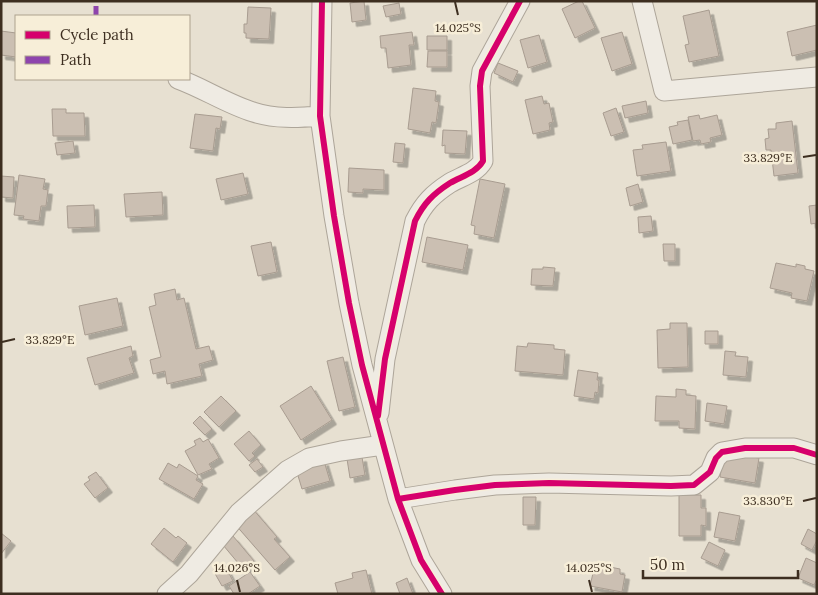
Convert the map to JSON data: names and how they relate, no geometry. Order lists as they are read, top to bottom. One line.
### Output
{"legend":["Cycle path","Path"],"scale_bar":"50 m","coordinates":["14.025°S","33.829°E","33.830°E","14.026°S"]}
